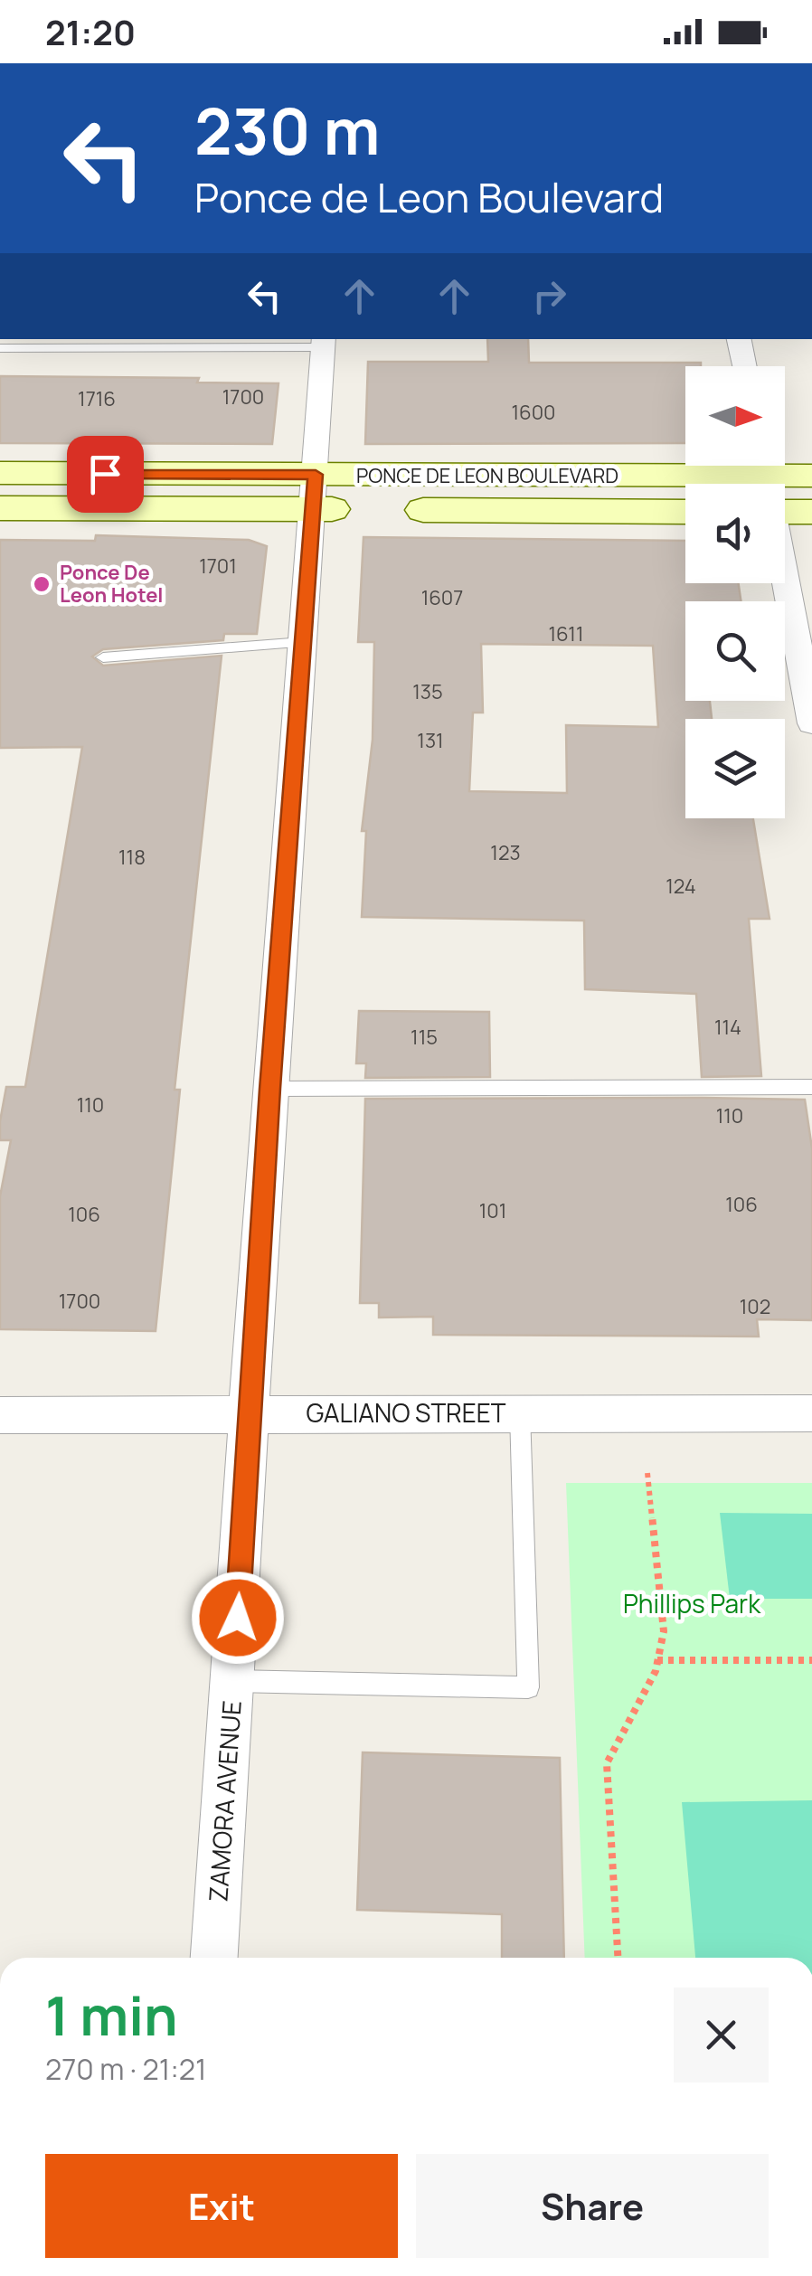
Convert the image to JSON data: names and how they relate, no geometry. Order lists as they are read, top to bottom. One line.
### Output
{"streets":{"street":["PONCE DE LEON BOULEVARD","GALIANO STREET","ZAMORA AVENUE"]},"crossings":[["PONCE DE LEON BOULEVARD","ZAMORA AVENUE"],["GALIANO STREET","ZAMORA AVENUE"]],"parks":["Phillips Park"],"places":["Ponce De Leon Hotel"],"house_numbers":["1700","1716","1600","1701","1607","1611","135","131","123","118","124","114","115","110","110","106","101","106","1700","102"],"north":"right","page":{"status":"21:20","turn":["230 m","Ponce de Leon Boulevard"],"heading":["1 min","270 m · 21:21"],"buttons":["Exit","Share"]}}
